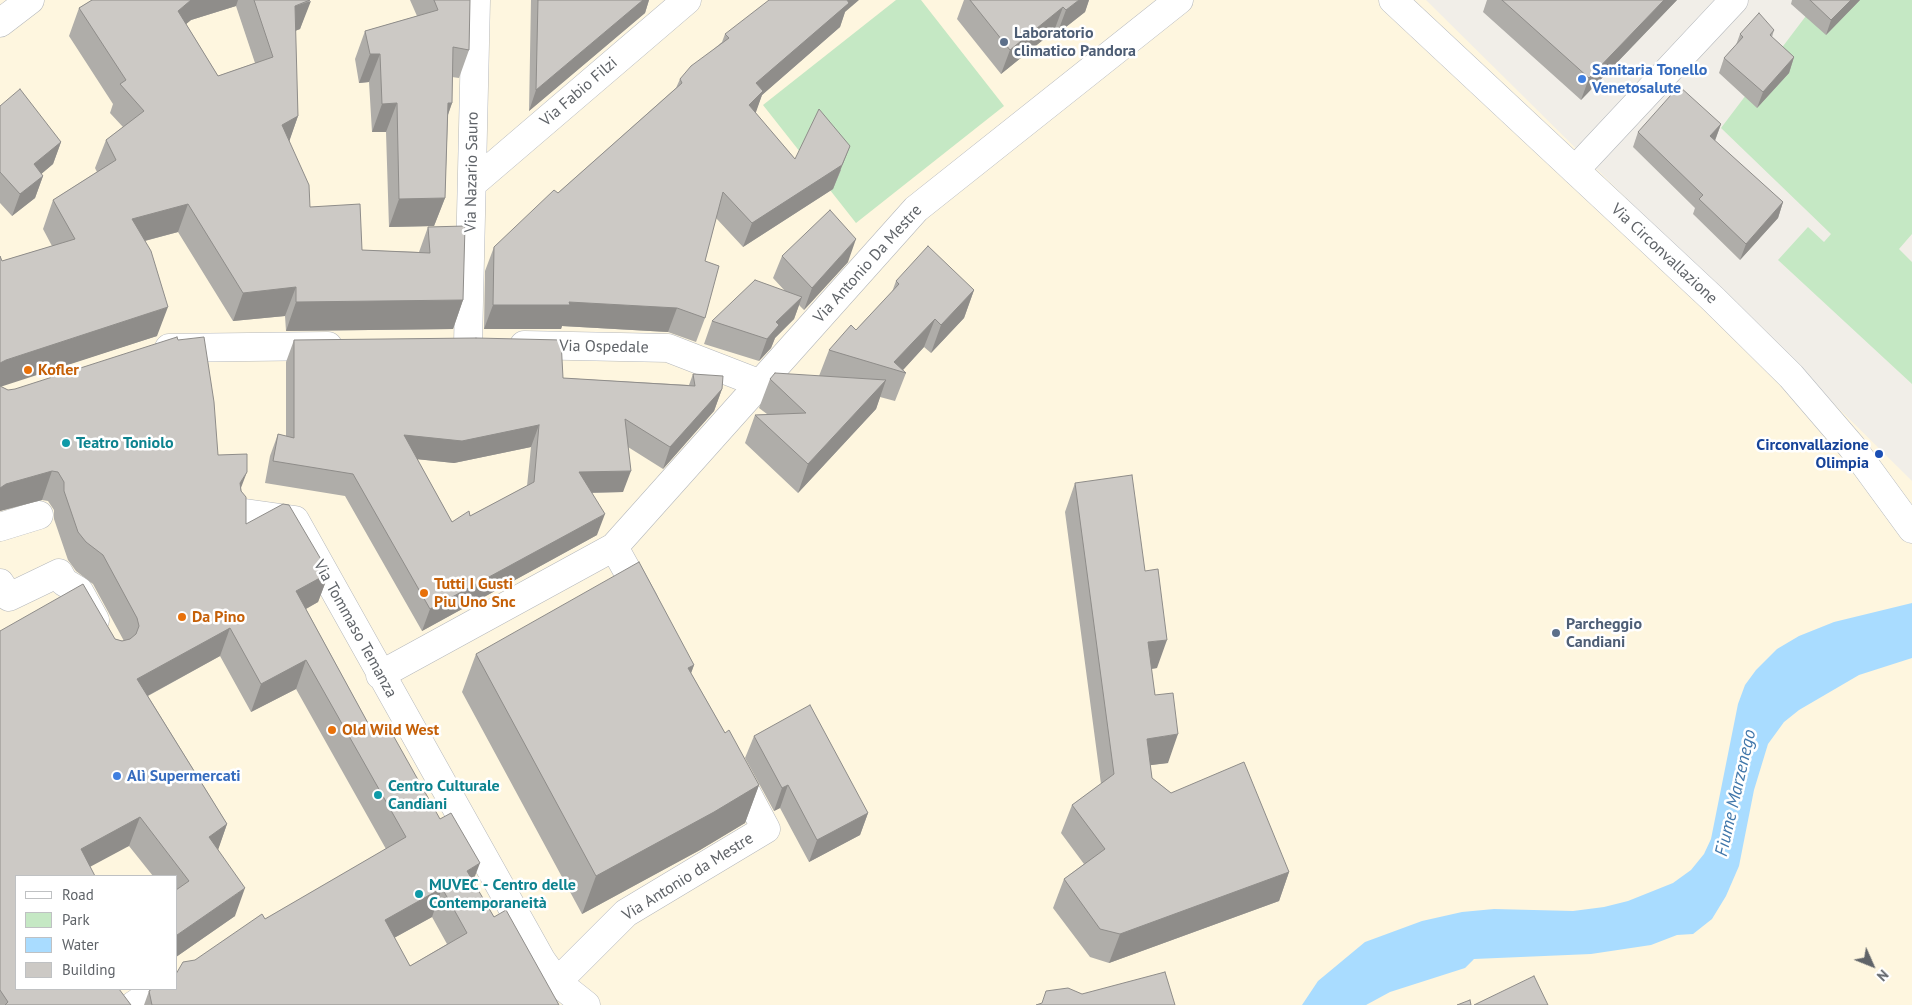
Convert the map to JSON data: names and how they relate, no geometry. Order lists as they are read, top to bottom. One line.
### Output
{"streets":{"street":["Via Fabio Filzi","Via Nazario Sauro","Via Circonvallazione","Via Antonio Da Mestre","Via Ospedale","Via Tommaso Temanza","Via Antonio da Mestre"]},"crossings":[["Via Fabio Filzi","Via Nazario Sauro"],["Via Nazario Sauro","Via Ospedale"],["Via Antonio Da Mestre","Via Ospedale"],["Via Tommaso Temanza","Via Antonio da Mestre"]],"water":["Fiume Marzenego"],"places":["Laboratorio climatico Pandora","Sanitaria Tonello Venetosalute","Kofler","Teatro Toniolo","Circonvallazione Olimpia","Tutti I Gusti Piu Uno Snc","Da Pino","Parcheggio Candiani","Old Wild West","Alì Supermercati","Centro Culturale Candiani","MUVEC - Centro delle Contemporaneità"],"legend":["Road","Park","Water","Building"],"north":"bottom right"}
